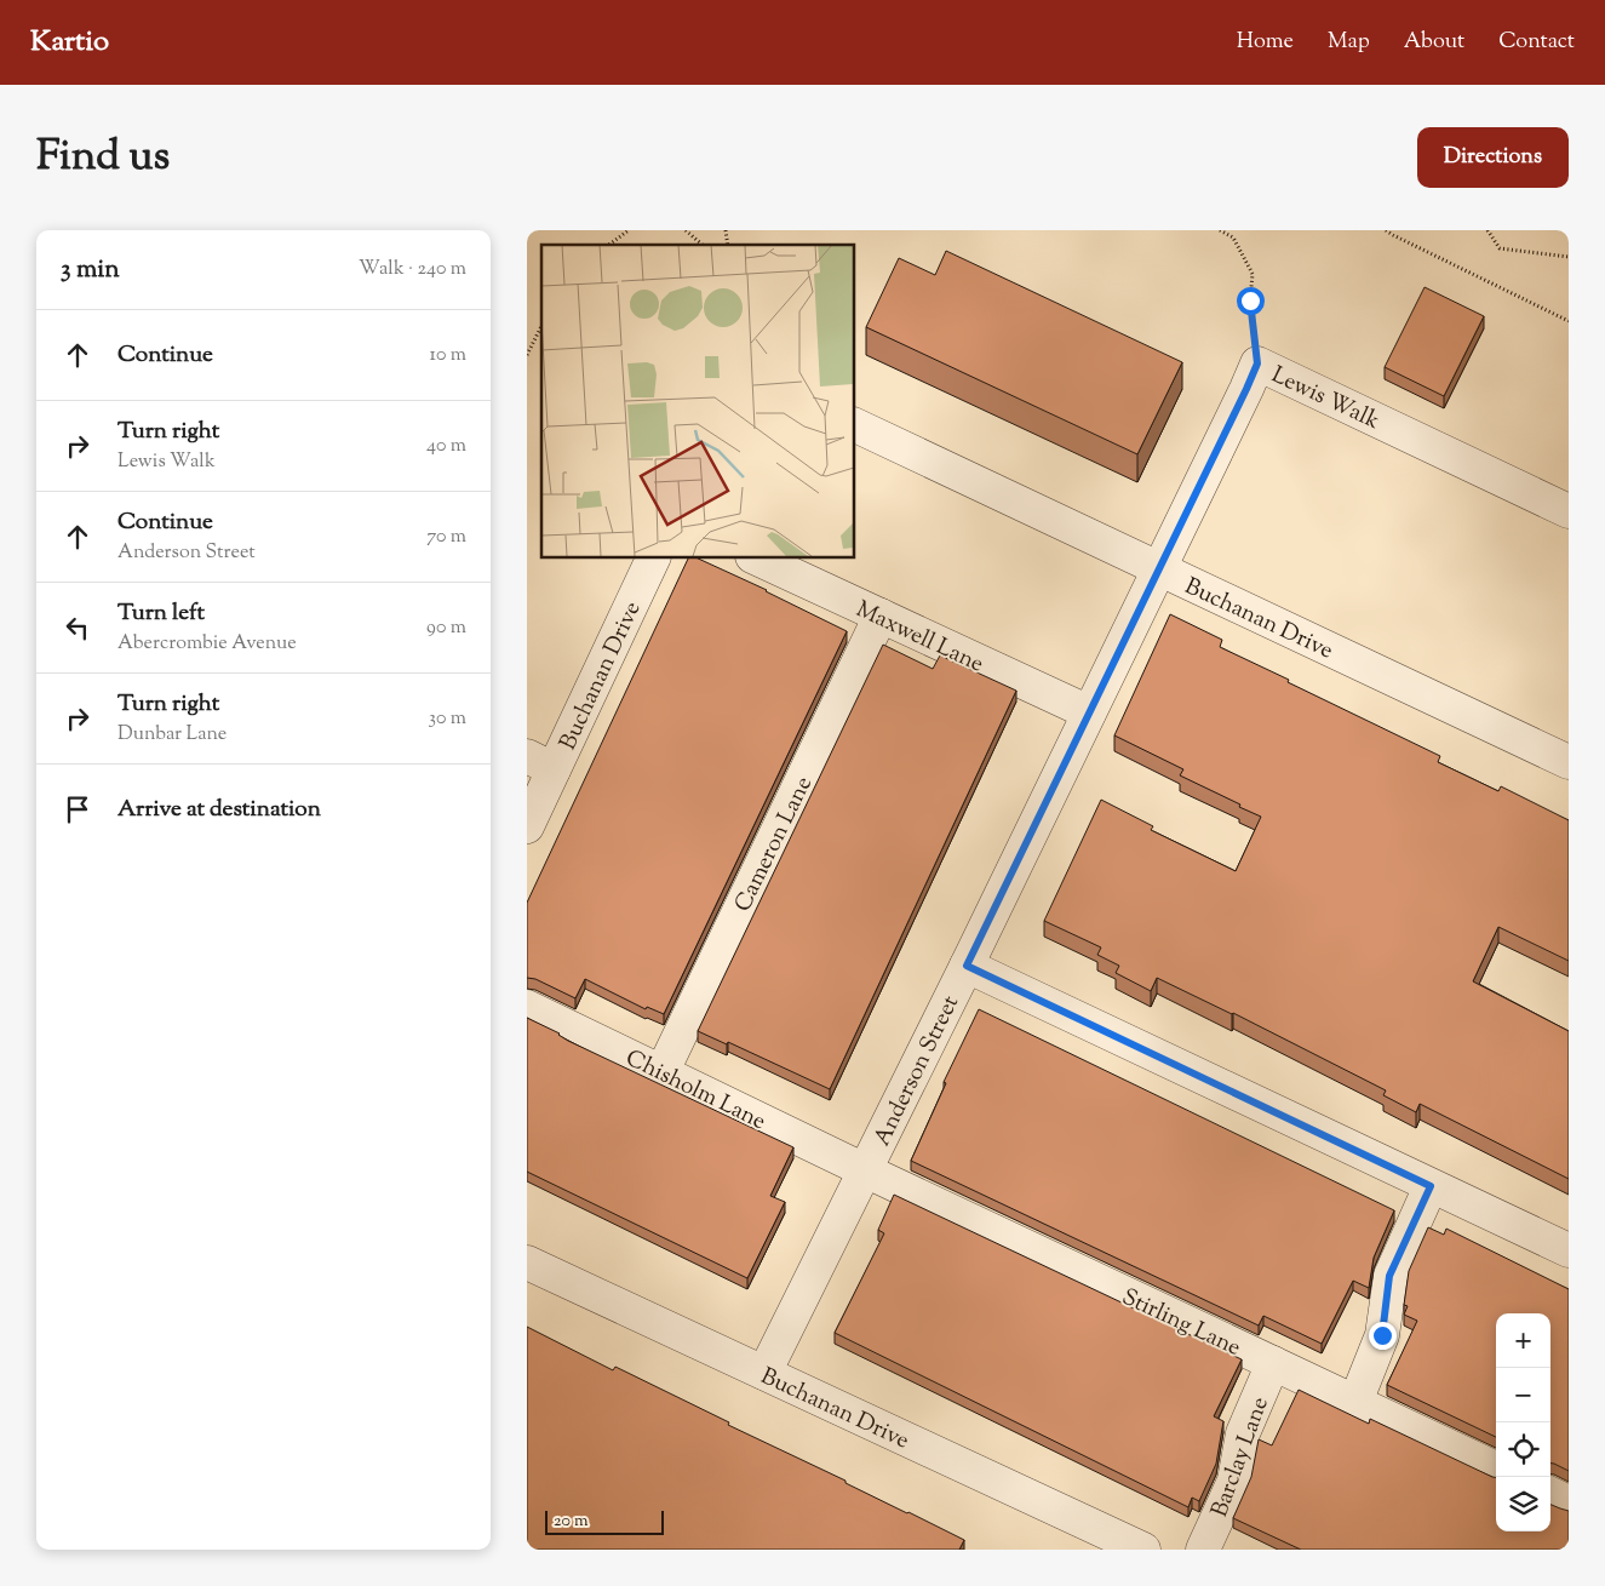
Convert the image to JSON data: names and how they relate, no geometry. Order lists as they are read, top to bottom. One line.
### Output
{"streets":{"street":["Lewis Walk","Buchanan Drive","Maxwell Lane","Cameron Lane","Anderson Street","Chisholm Lane","Stirling Lane","Barclay Lane"]},"crossings":[["Lewis Walk","Buchanan Drive"],["Lewis Walk","Anderson Street"],["Buchanan Drive","Anderson Street"],["Maxwell Lane","Cameron Lane"],["Maxwell Lane","Anderson Street"],["Cameron Lane","Chisholm Lane"],["Anderson Street","Chisholm Lane"],["Anderson Street","Stirling Lane"],["Chisholm Lane","Stirling Lane"],["Stirling Lane","Barclay Lane"]],"scale_bar":"20 m","page":{"header":"Kartio","nav":["Home","Map","About","Contact"],"title":"Find us","buttons":"Directions","heading":["3 min","Walk · 240 m"],"list":[["Continue","10 m"],["Turn right","Lewis Walk","40 m"],["Continue","Anderson Street","70 m"],["Turn left","Abercrombie Avenue","90 m"],["Turn right","Dunbar Lane","30 m"],"Arrive at destination"],"map_buttons":["+","−"],"scale":"20 m"}}
